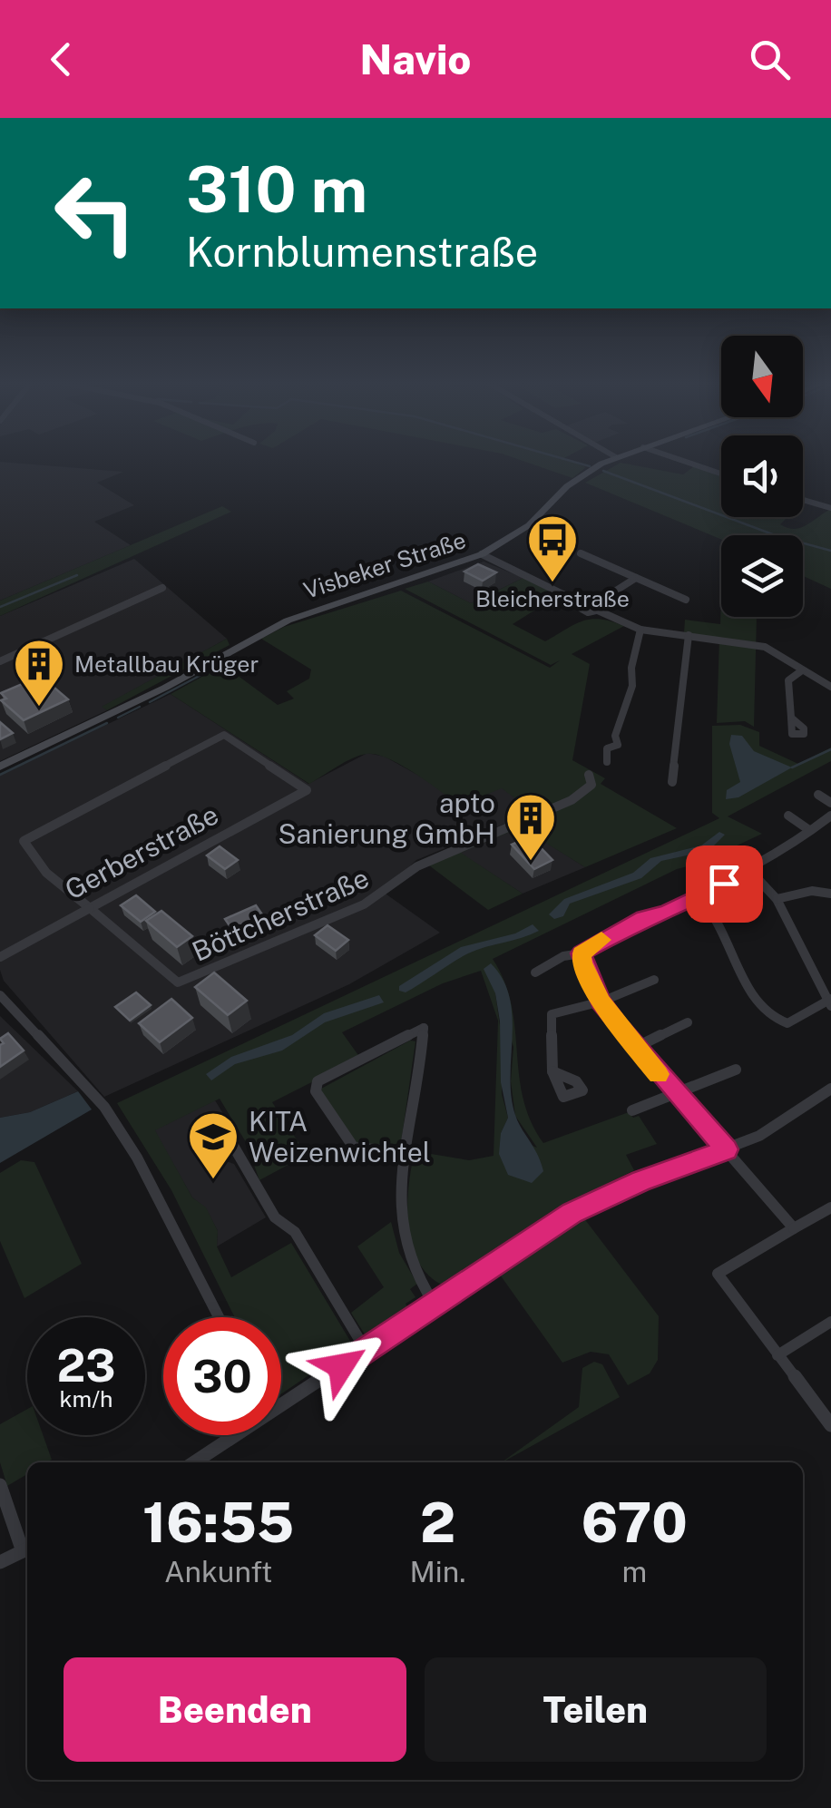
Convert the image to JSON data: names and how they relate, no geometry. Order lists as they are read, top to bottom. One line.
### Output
{"streets":{"main road":["Visbeker Straße"],"street":["Gerberstraße","Böttcherstraße"]},"crossings":[["Gerberstraße","Böttcherstraße"]],"places":{"bus stop":["Bleicherstraße"],"building":["Metallbau Krüger","apto Sanierung GmbH"],"school or university":["KITA Weizenwichtel"]},"north":"bottom","page":{"header":"Navio","turn":["310 m","Kornblumenstraße"],"speed":"23 km/h","limit":"30","eta":["16:55","Ankunft","2","Min.","670","m"],"buttons":["Beenden","Teilen"]}}
